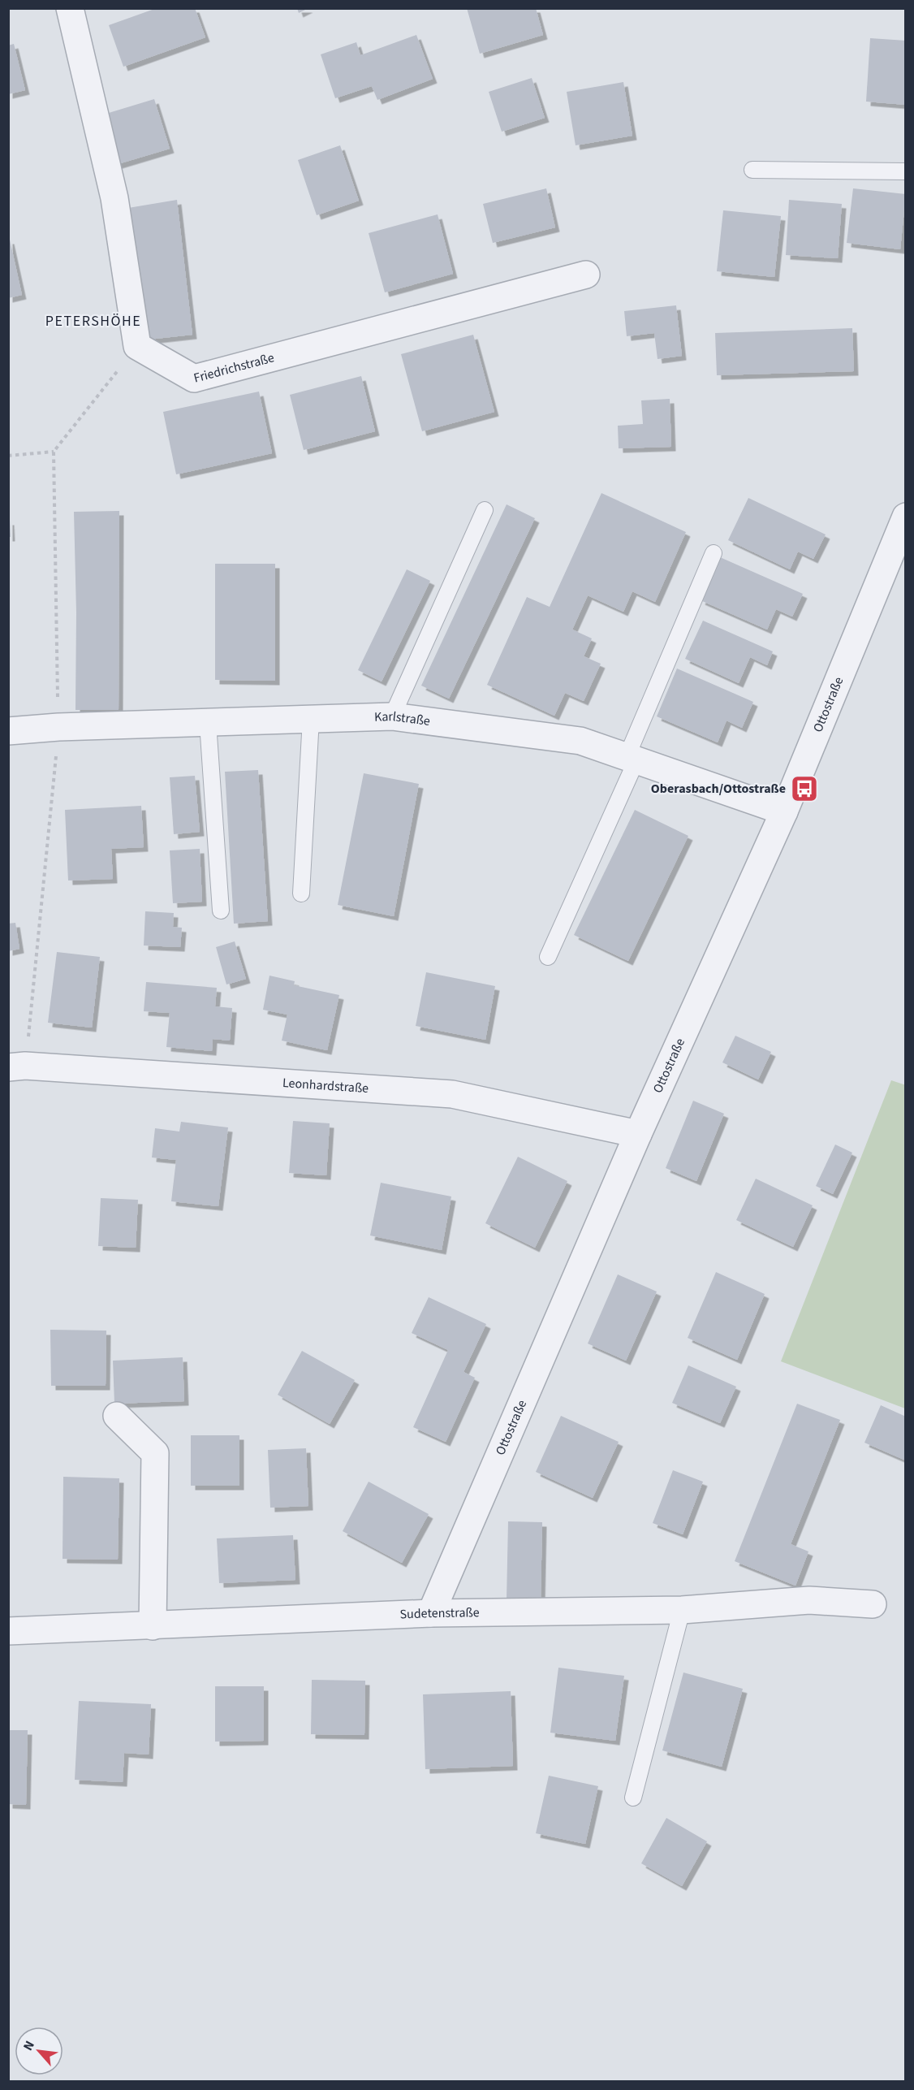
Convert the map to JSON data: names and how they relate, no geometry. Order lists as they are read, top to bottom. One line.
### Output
{"streets":{"street":["Friedrichstraße","Ottostraße","Karlstraße","Leonhardstraße","Sudetenstraße"]},"crossings":[["Ottostraße","Karlstraße"],["Ottostraße","Leonhardstraße"],["Ottostraße","Sudetenstraße"]],"districts":["PETERSHÖHE"],"places":{"bus stop":["Oberasbach/Ottostraße"]},"north":"top left"}
